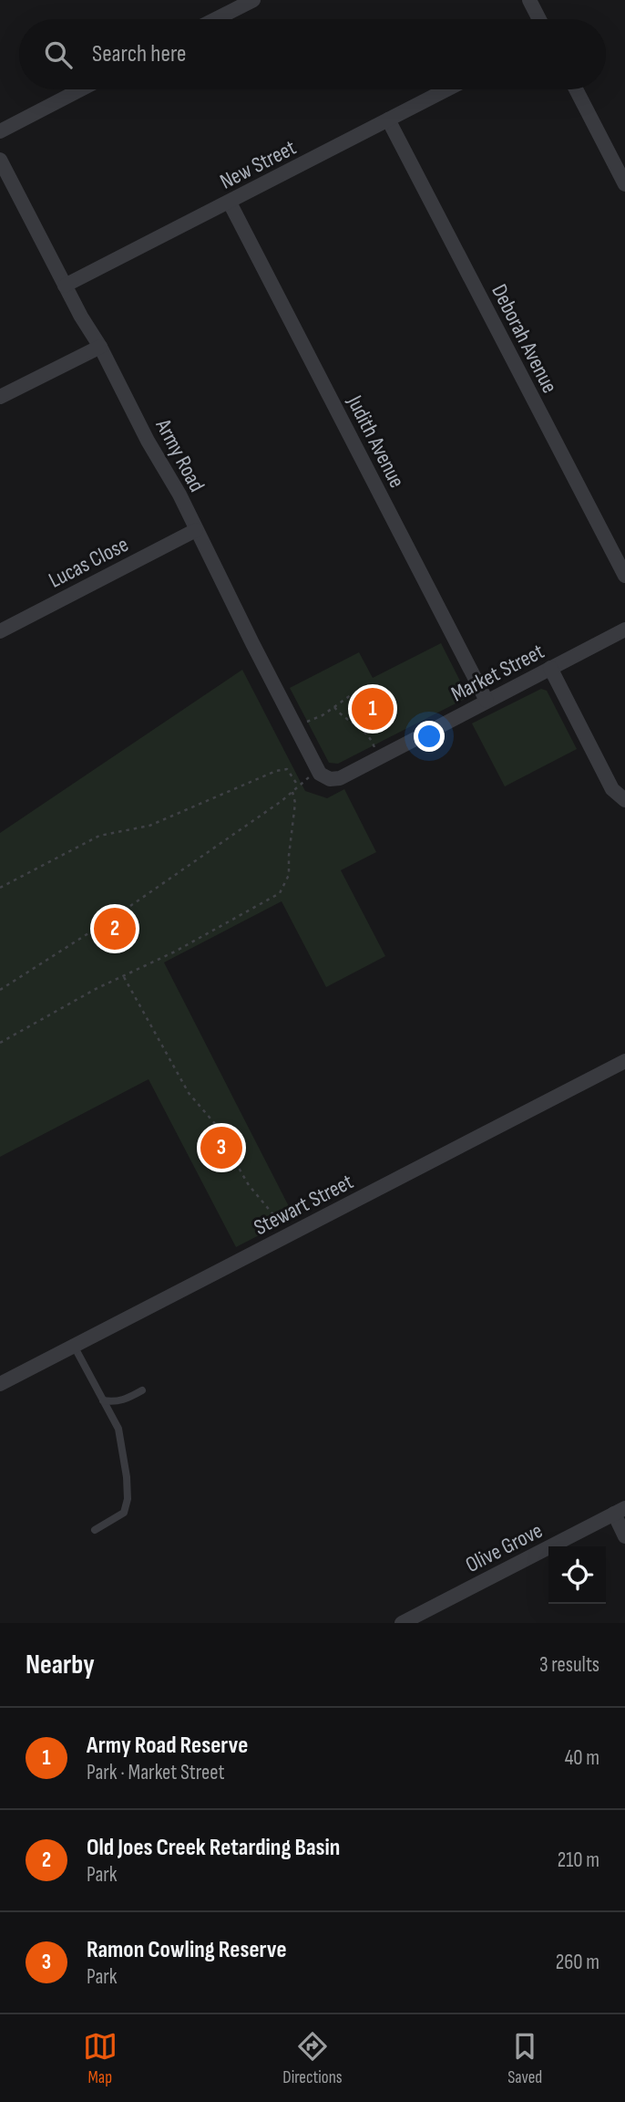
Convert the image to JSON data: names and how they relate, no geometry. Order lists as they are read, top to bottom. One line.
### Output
{"streets":{"street":["New Street","Deborah Avenue","Judith Avenue","Army Road","Lucas Close","Market Street","Stewart Street","Olive Grove"]},"crossings":[["New Street","Deborah Avenue"],["New Street","Judith Avenue"],["New Street","Army Road"],["Judith Avenue","Market Street"],["Army Road","Lucas Close"],["Army Road","Market Street"]],"page":{"search":"Search here","pins":["1","2","3"],"heading":["Nearby","3 results"],"list":[{"mark":"1","name":"Army Road Reserve","note":"Park · Market Street","value":"40 m"},{"mark":"2","name":"Old Joes Creek Retarding Basin","note":"Park","value":"210 m"},{"mark":"3","name":"Ramon Cowling Reserve","note":"Park","value":"260 m"}],"nav":["Map","Directions","Saved"]}}
